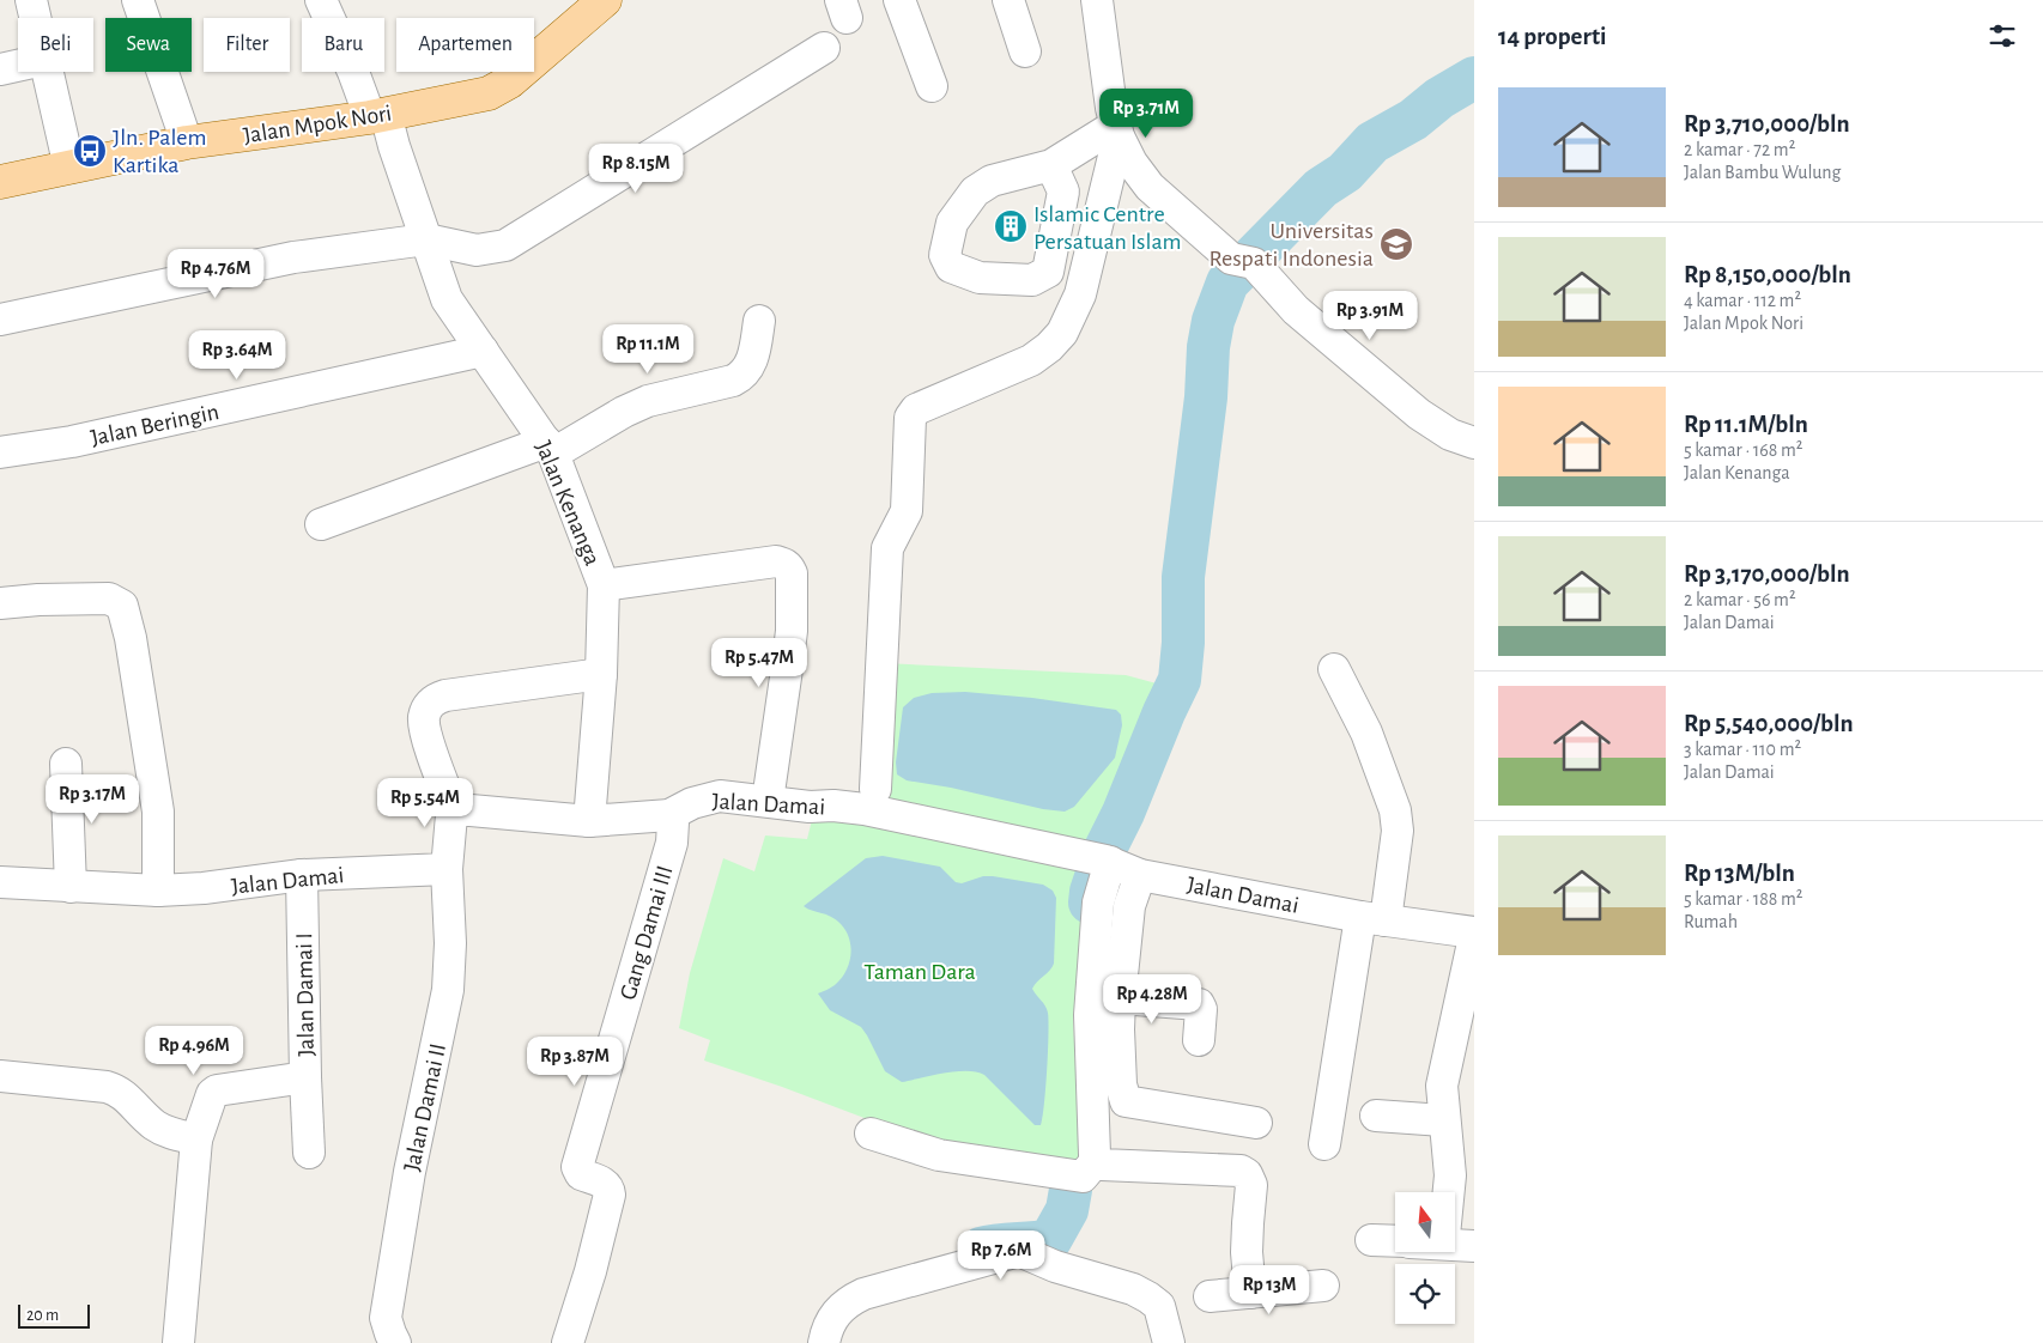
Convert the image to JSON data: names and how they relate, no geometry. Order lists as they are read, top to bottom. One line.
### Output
{"streets":{"main road":["Jalan Mpok Nori"],"street":["Jalan Beringin","Jalan Kenanga","Jalan Damai","Gang Damai III","Jalan Damai I","Jalan Damai II"]},"crossings":[["Jalan Mpok Nori","Jalan Kenanga"],["Jalan Beringin","Jalan Kenanga"],["Jalan Kenanga","Jalan Damai"],["Jalan Damai","Gang Damai III"],["Jalan Damai","Jalan Damai I"],["Jalan Damai","Jalan Damai II"]],"parks":["Taman Dara"],"places":{"bus stop":["Jln. Palem Kartika"],"building":["Islamic Centre Persatuan Islam"],"school or university":["Universitas Respati Indonesia"]},"scale_bar":"20 m","north":"top","page":{"heading":"14 properti","chip":["Beli","Sewa","Filter","Baru","Apartemen"],"list":[{"name":"Rp 3,710,000/bln","note":"2 kamar · 72 m² · Jalan Bambu Wulung"},{"name":"Rp 8,150,000/bln","note":"4 kamar · 112 m² · Jalan Mpok Nori"},{"name":"Rp 11.1M/bln","note":"5 kamar · 168 m² · Jalan Kenanga"},{"name":"Rp 3,170,000/bln","note":"2 kamar · 56 m² · Jalan Damai"},{"name":"Rp 5,540,000/bln","note":"3 kamar · 110 m² · Jalan Damai"},{"name":"Rp 13M/bln","note":"5 kamar · 188 m² · Rumah"}],"price":["Rp 3.71M","Rp 8.15M","Rp 4.76M","Rp 3.91M","Rp 11.1M","Rp 3.64M","Rp 5.47M","Rp 3.17M","Rp 5.54M","Rp 4.28M","Rp 4.96M","Rp 3.87M","Rp 7.6M","Rp 13M"],"scale":"20 m"}}
